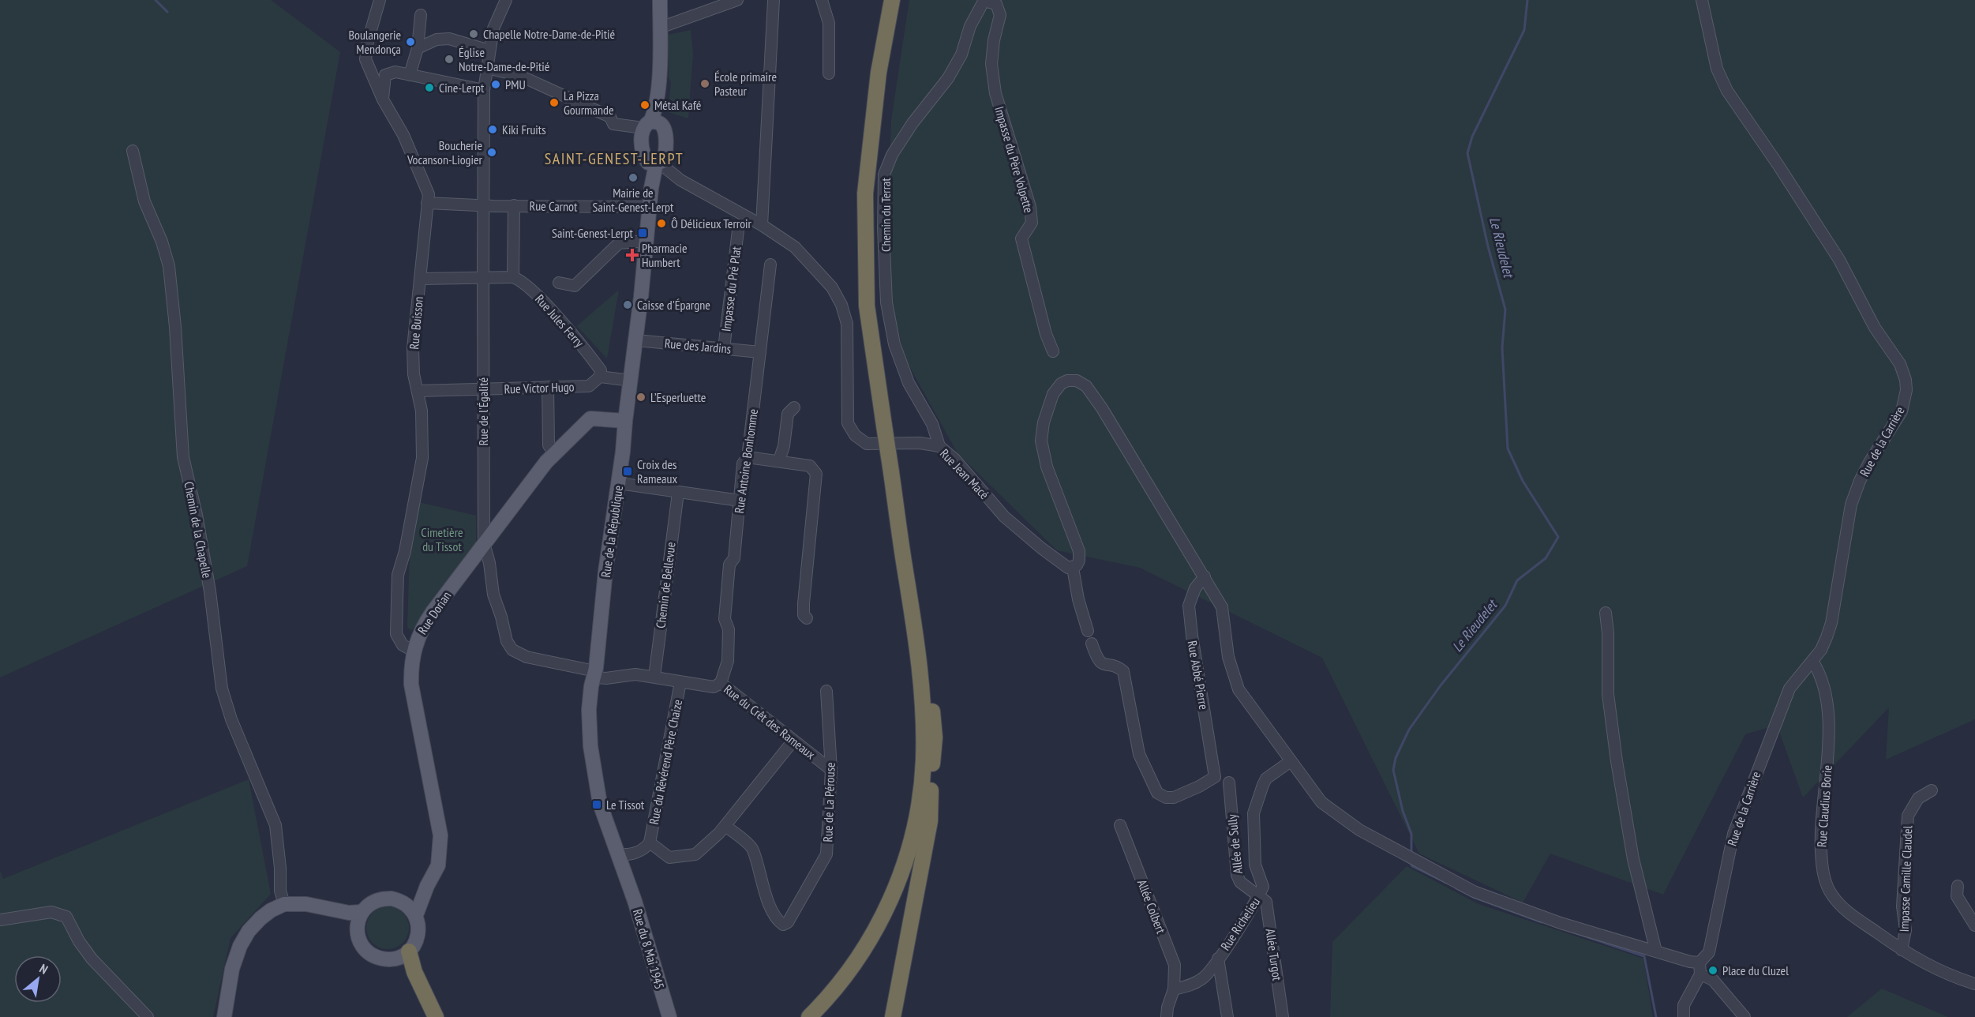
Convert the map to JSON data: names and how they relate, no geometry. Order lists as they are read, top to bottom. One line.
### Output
{"streets":{"main road":["Rue de la République","Rue Dorian","Rue du 8 Mai 1945"],"street":["Impasse du Père Volpette","Rue Carnot","Chemin du Terrat","Impasse du Pré Plat","Rue Jules Ferry","Rue Buisson","Rue des Jardins","Rue Victor Hugo","Rue de l'Égalité","Rue de la Carrière","Rue Antoine Bonhomme","Rue Jean Macé","Chemin de la Chapelle","Chemin de Bellevue","Rue Abbé Pierre","Rue du Crêt des Rameaux","Rue du Révérend Père Chaize","Rue de La Pérouse","Rue Claudius Borie","Allée de Sully","Impasse Camille Claudel","Allée Colbert","Rue Richelieu","Allée Turgot"]},"crossings":[["Impasse du Père Volpette","Chemin du Terrat"],["Rue Carnot","Rue Buisson"],["Rue Carnot","Rue de l'Égalité"],["Rue Carnot","Rue de la République"],["Chemin du Terrat","Rue Jean Macé"],["Impasse du Pré Plat","Rue des Jardins"],["Rue Jules Ferry","Rue Victor Hugo"],["Rue Buisson","Rue Victor Hugo"],["Rue Buisson","Rue Dorian"],["Rue des Jardins","Rue Antoine Bonhomme"],["Rue des Jardins","Rue de la République"],["Rue Victor Hugo","Rue de l'Égalité"],["Rue de l'Égalité","Rue de la République"],["Rue de l'Égalité","Rue Dorian"],["Rue de l'Égalité","Rue du Crêt des Rameaux"],["Rue de l'Égalité","Rue du 8 Mai 1945"],["Rue de la Carrière","Rue Claudius Borie"],["Rue Antoine Bonhomme","Rue du Crêt des Rameaux"],["Rue Jean Macé","Rue de la République"],["Rue de la République","Rue Dorian"],["Rue de la République","Rue du Crêt des Rameaux"],["Rue de la République","Rue du 8 Mai 1945"],["Chemin de Bellevue","Rue du Crêt des Rameaux"],["Rue du Crêt des Rameaux","Rue du Révérend Père Chaize"],["Rue du Crêt des Rameaux","Rue de La Pérouse"],["Rue du Crêt des Rameaux","Rue du 8 Mai 1945"],["Rue Claudius Borie","Impasse Camille Claudel"],["Allée de Sully","Rue Richelieu"],["Allée de Sully","Allée Turgot"],["Rue Richelieu","Allée Turgot"]],"districts":["SAINT-GENEST-LERPT"],"water":["Le Rieudelet"],"parks":["Cimetière du Tissot"],"places":{"other":["Chapelle Notre-Dame-de-Pitié","Boulangerie Mendonça","Église Notre-Dame-de-Pitié","École primaire Pasteur","PMU","Cine-Lerpt","La Pizza Gourmande","Métal Kafé","Kiki Fruits","Boucherie Vocanson-Liogier","Mairie de Saint-Genest-Lerpt","Ô Délicieux Terroir","Caisse d'Épargne","L’Esperluette","Place du Cluzel"],"transit":["Saint-Genest-Lerpt","Croix des Rameaux","Le Tissot"],"health":["Pharmacie Humbert"]},"north":"top right"}
